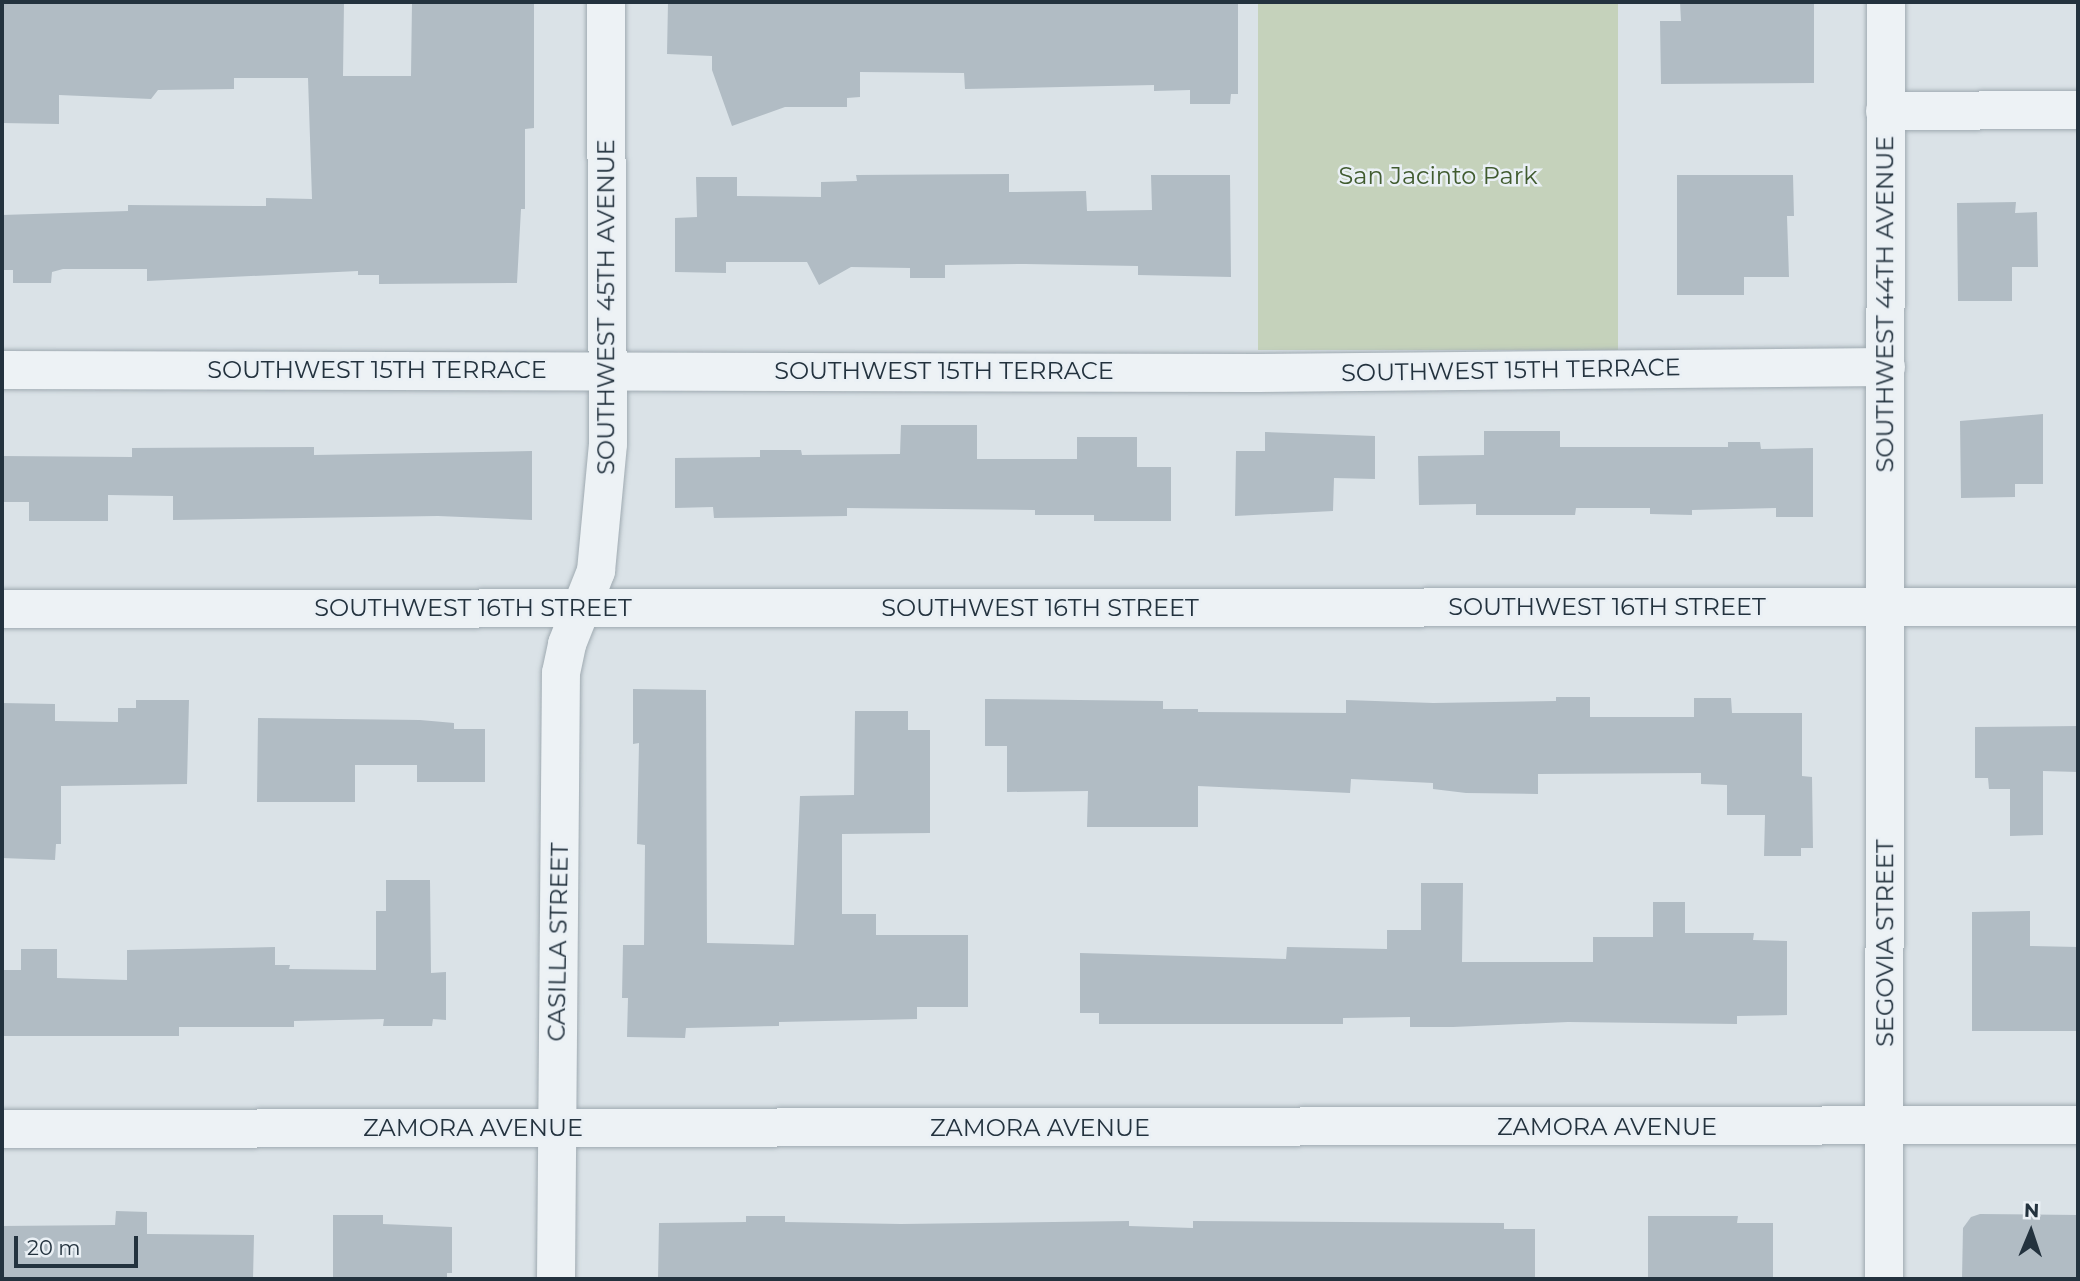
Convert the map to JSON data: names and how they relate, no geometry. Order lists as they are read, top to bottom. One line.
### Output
{"streets":{"street":["SOUTHWEST 44TH AVENUE","SOUTHWEST 45TH AVENUE","SOUTHWEST 15TH TERRACE","SOUTHWEST 16TH STREET","CASILLA STREET","SEGOVIA STREET","ZAMORA AVENUE"]},"crossings":[["SOUTHWEST 44TH AVENUE","SOUTHWEST 15TH TERRACE"],["SOUTHWEST 44TH AVENUE","SOUTHWEST 16TH STREET"],["SOUTHWEST 44TH AVENUE","SEGOVIA STREET"],["SOUTHWEST 45TH AVENUE","SOUTHWEST 15TH TERRACE"],["SOUTHWEST 45TH AVENUE","SOUTHWEST 16TH STREET"],["SOUTHWEST 45TH AVENUE","CASILLA STREET"],["SOUTHWEST 16TH STREET","CASILLA STREET"],["SOUTHWEST 16TH STREET","SEGOVIA STREET"],["CASILLA STREET","ZAMORA AVENUE"],["SEGOVIA STREET","ZAMORA AVENUE"]],"parks":["San Jacinto Park"],"scale_bar":"20 m","north":"top"}
